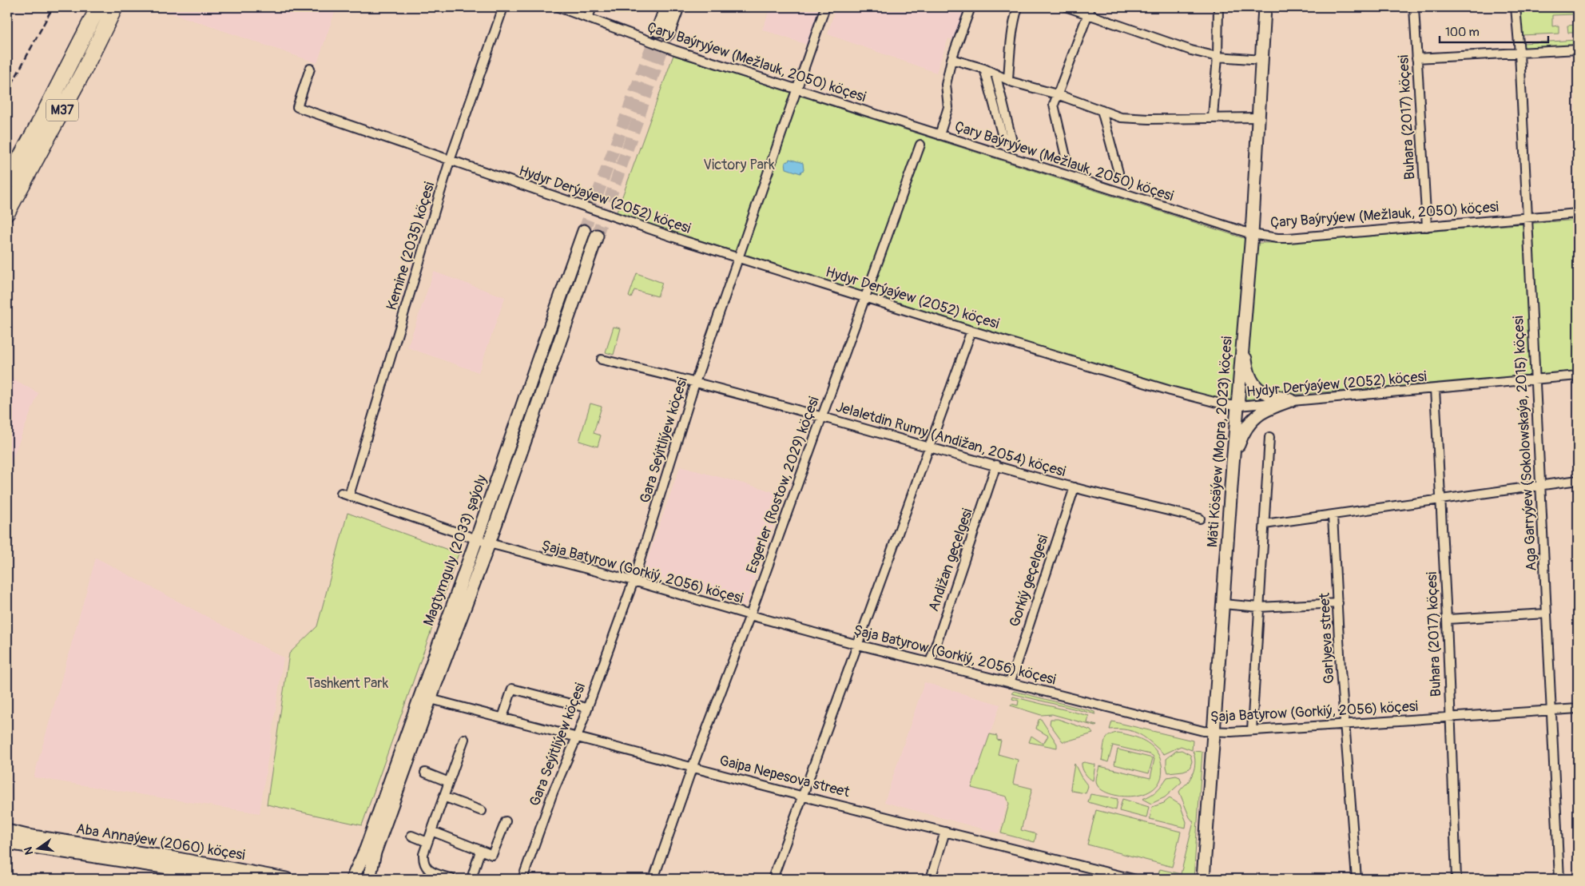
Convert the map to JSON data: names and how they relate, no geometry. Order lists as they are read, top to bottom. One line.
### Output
{"streets":{"highway":["M37"],"main road":["Mäti Kösäýew (Mopra, 2023) köçesi","Magtymguly (2033) şaýoly","Aba Annaýew (2060) köçesi"],"street":["Çary Baýryýew (Mežlauk, 2050) köçesi","Buhara (2017) köçesi","Hydyr Derýaýew (2052) köçesi","Kemine (2035) köçesi","Jelaletdin Rumy (Andižan, 2054) köçesi","Gara Seýitliýew köçesi","Aga Garryýew (Sokolowskaýa, 2015) köçesi","Esgerler (Rostow, 2029) köçesi","Andižan geçelgesi","Şaja Batyrow (Gorkiý, 2056) köçesi","Gorkiý geçelgesi","Garlyeva street","Gaipa Nepesova street"]},"crossings":[["Çary Baýryýew (Mežlauk, 2050) köçesi","Buhara (2017) köçesi"],["Çary Baýryýew (Mežlauk, 2050) köçesi","Gara Seýitliýew köçesi"],["Çary Baýryýew (Mežlauk, 2050) köçesi","Mäti Kösäýew (Mopra, 2023) köçesi"],["Çary Baýryýew (Mežlauk, 2050) köçesi","Aga Garryýew (Sokolowskaýa, 2015) köçesi"],["Buhara (2017) köçesi","Hydyr Derýaýew (2052) köçesi"],["Buhara (2017) köçesi","Şaja Batyrow (Gorkiý, 2056) köçesi"],["Hydyr Derýaýew (2052) köçesi","Kemine (2035) köçesi"],["Hydyr Derýaýew (2052) köçesi","Gara Seýitliýew köçesi"],["Hydyr Derýaýew (2052) köçesi","Mäti Kösäýew (Mopra, 2023) köçesi"],["Hydyr Derýaýew (2052) köçesi","Aga Garryýew (Sokolowskaýa, 2015) köçesi"],["Hydyr Derýaýew (2052) köçesi","Esgerler (Rostow, 2029) köçesi"],["Kemine (2035) köçesi","Şaja Batyrow (Gorkiý, 2056) köçesi"],["Jelaletdin Rumy (Andižan, 2054) köçesi","Gara Seýitliýew köçesi"],["Jelaletdin Rumy (Andižan, 2054) köçesi","Esgerler (Rostow, 2029) köçesi"],["Jelaletdin Rumy (Andižan, 2054) köçesi","Andižan geçelgesi"],["Jelaletdin Rumy (Andižan, 2054) köçesi","Gorkiý geçelgesi"],["Gara Seýitliýew köçesi","Şaja Batyrow (Gorkiý, 2056) köçesi"],["Gara Seýitliýew köçesi","Gaipa Nepesova street"],["Mäti Kösäýew (Mopra, 2023) köçesi","Şaja Batyrow (Gorkiý, 2056) köçesi"],["Aga Garryýew (Sokolowskaýa, 2015) köçesi","Şaja Batyrow (Gorkiý, 2056) köçesi"],["Esgerler (Rostow, 2029) köçesi","Şaja Batyrow (Gorkiý, 2056) köçesi"],["Esgerler (Rostow, 2029) köçesi","Gaipa Nepesova street"],["Magtymguly (2033) şaýoly","Şaja Batyrow (Gorkiý, 2056) köçesi"],["Magtymguly (2033) şaýoly","Gaipa Nepesova street"],["Andižan geçelgesi","Şaja Batyrow (Gorkiý, 2056) köçesi"],["Şaja Batyrow (Gorkiý, 2056) köçesi","Gorkiý geçelgesi"],["Şaja Batyrow (Gorkiý, 2056) köçesi","Garlyeva street"]],"parks":["Victory Park","Tashkent Park"],"scale_bar":"100 m","north":"left"}
